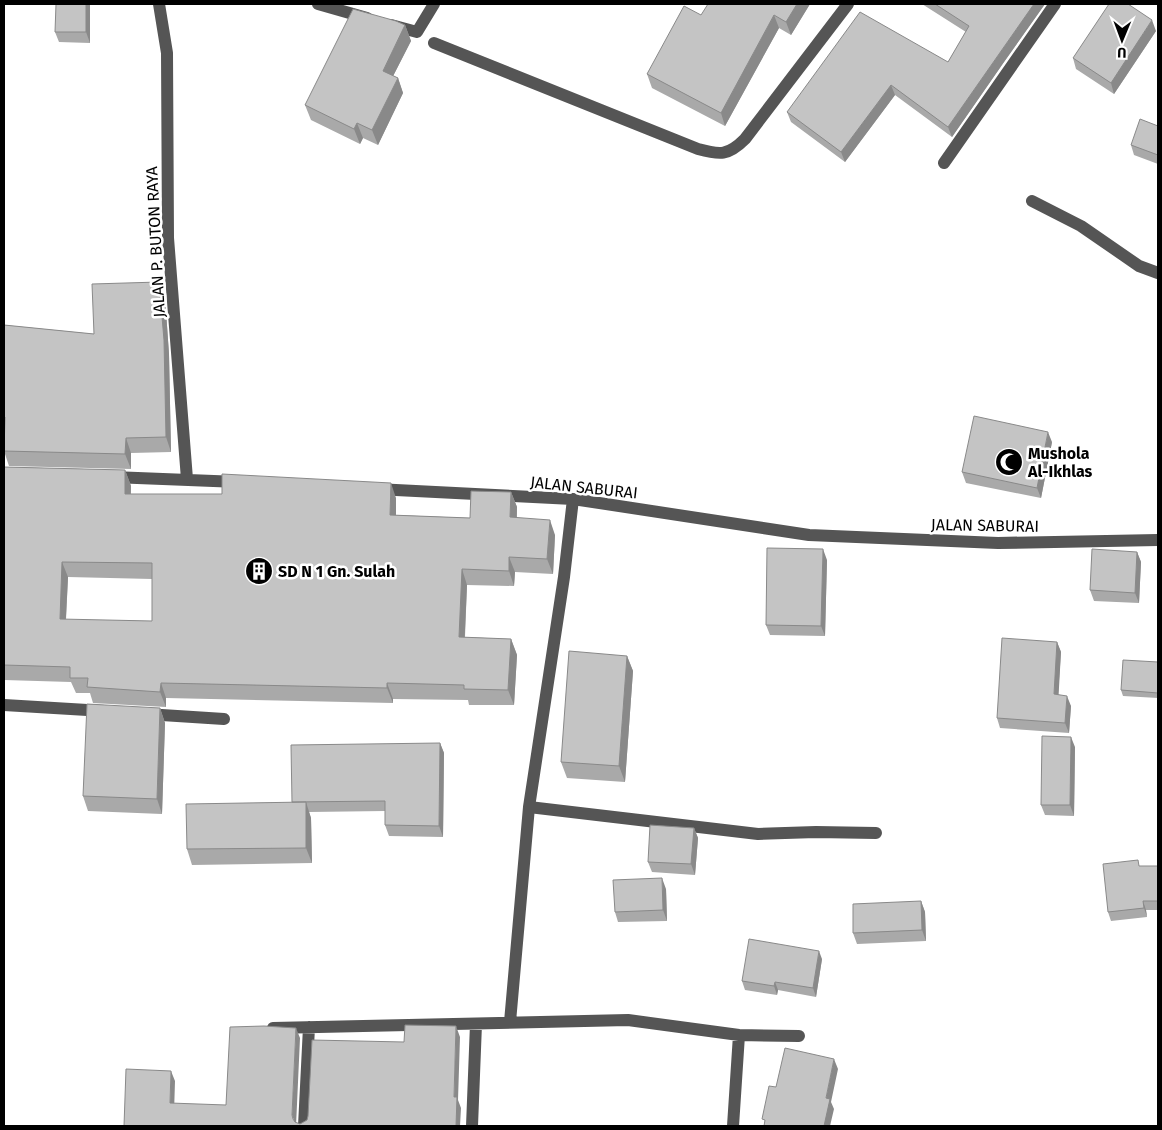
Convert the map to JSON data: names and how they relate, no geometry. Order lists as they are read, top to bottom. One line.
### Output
{"streets":{"street":["JALAN P. BUTON RAYA","JALAN SABURAI"]},"places":{"mosque":["Mushola Al-Ikhlas"],"building":["SD N 1 Gn. Sulah"]},"north":"bottom"}
